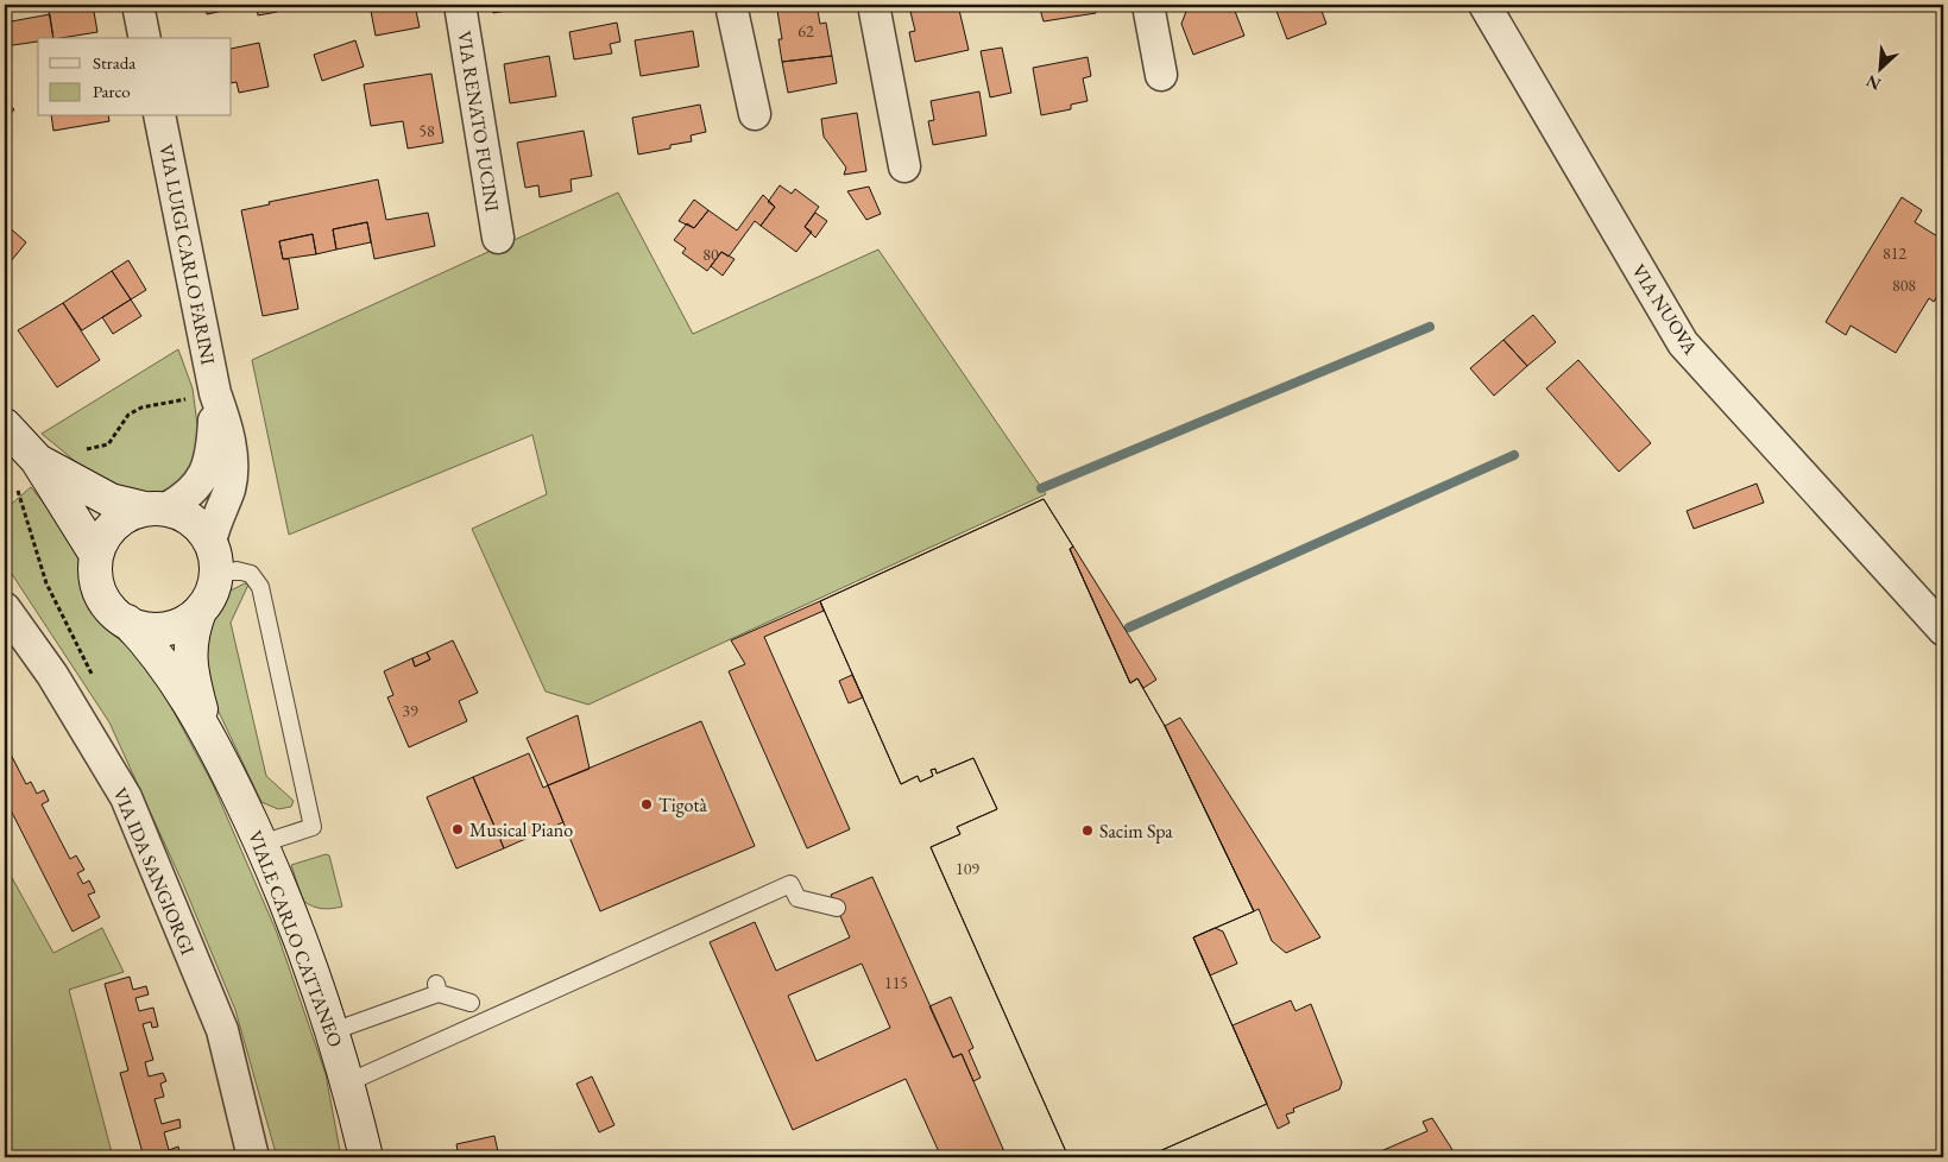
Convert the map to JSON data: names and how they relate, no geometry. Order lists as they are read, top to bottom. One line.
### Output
{"streets":{"main road":["VIALE CARLO CATTANEO"],"street":["VIA RENATO FUCINI","VIA LUIGI CARLO FARINI","VIA NUOVA","VIA IDA SANGIORGI"]},"crossings":[["VIA LUIGI CARLO FARINI","VIALE CARLO CATTANEO"]],"places":["Tigotà","Musical Piano","Sacim Spa"],"house_numbers":["62","58","812","80","808","39","109","115"],"legend":["Strada","Parco"],"north":"bottom left"}
